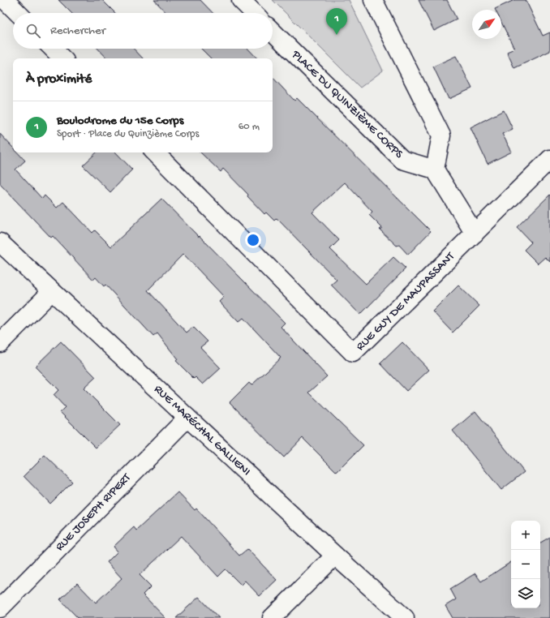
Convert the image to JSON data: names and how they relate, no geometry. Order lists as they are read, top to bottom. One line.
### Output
{"streets":{"street":["PLACE DU QUINZIÈME CORPS","RUE GUY DE MAUPASSANT","RUE MARÉCHAL GALLIENI","RUE JOSEPH RIPERT"]},"crossings":[["RUE MARÉCHAL GALLIENI","RUE JOSEPH RIPERT"]],"north":"top right","page":{"pins":"1","search":"Rechercher","heading":"À proximité","list":[{"mark":"1","name":"Boulodrome du 15e Corps","note":"Sport · Place du Quinzième Corps","value":"60 m"}],"map_buttons":["+","−"]}}
